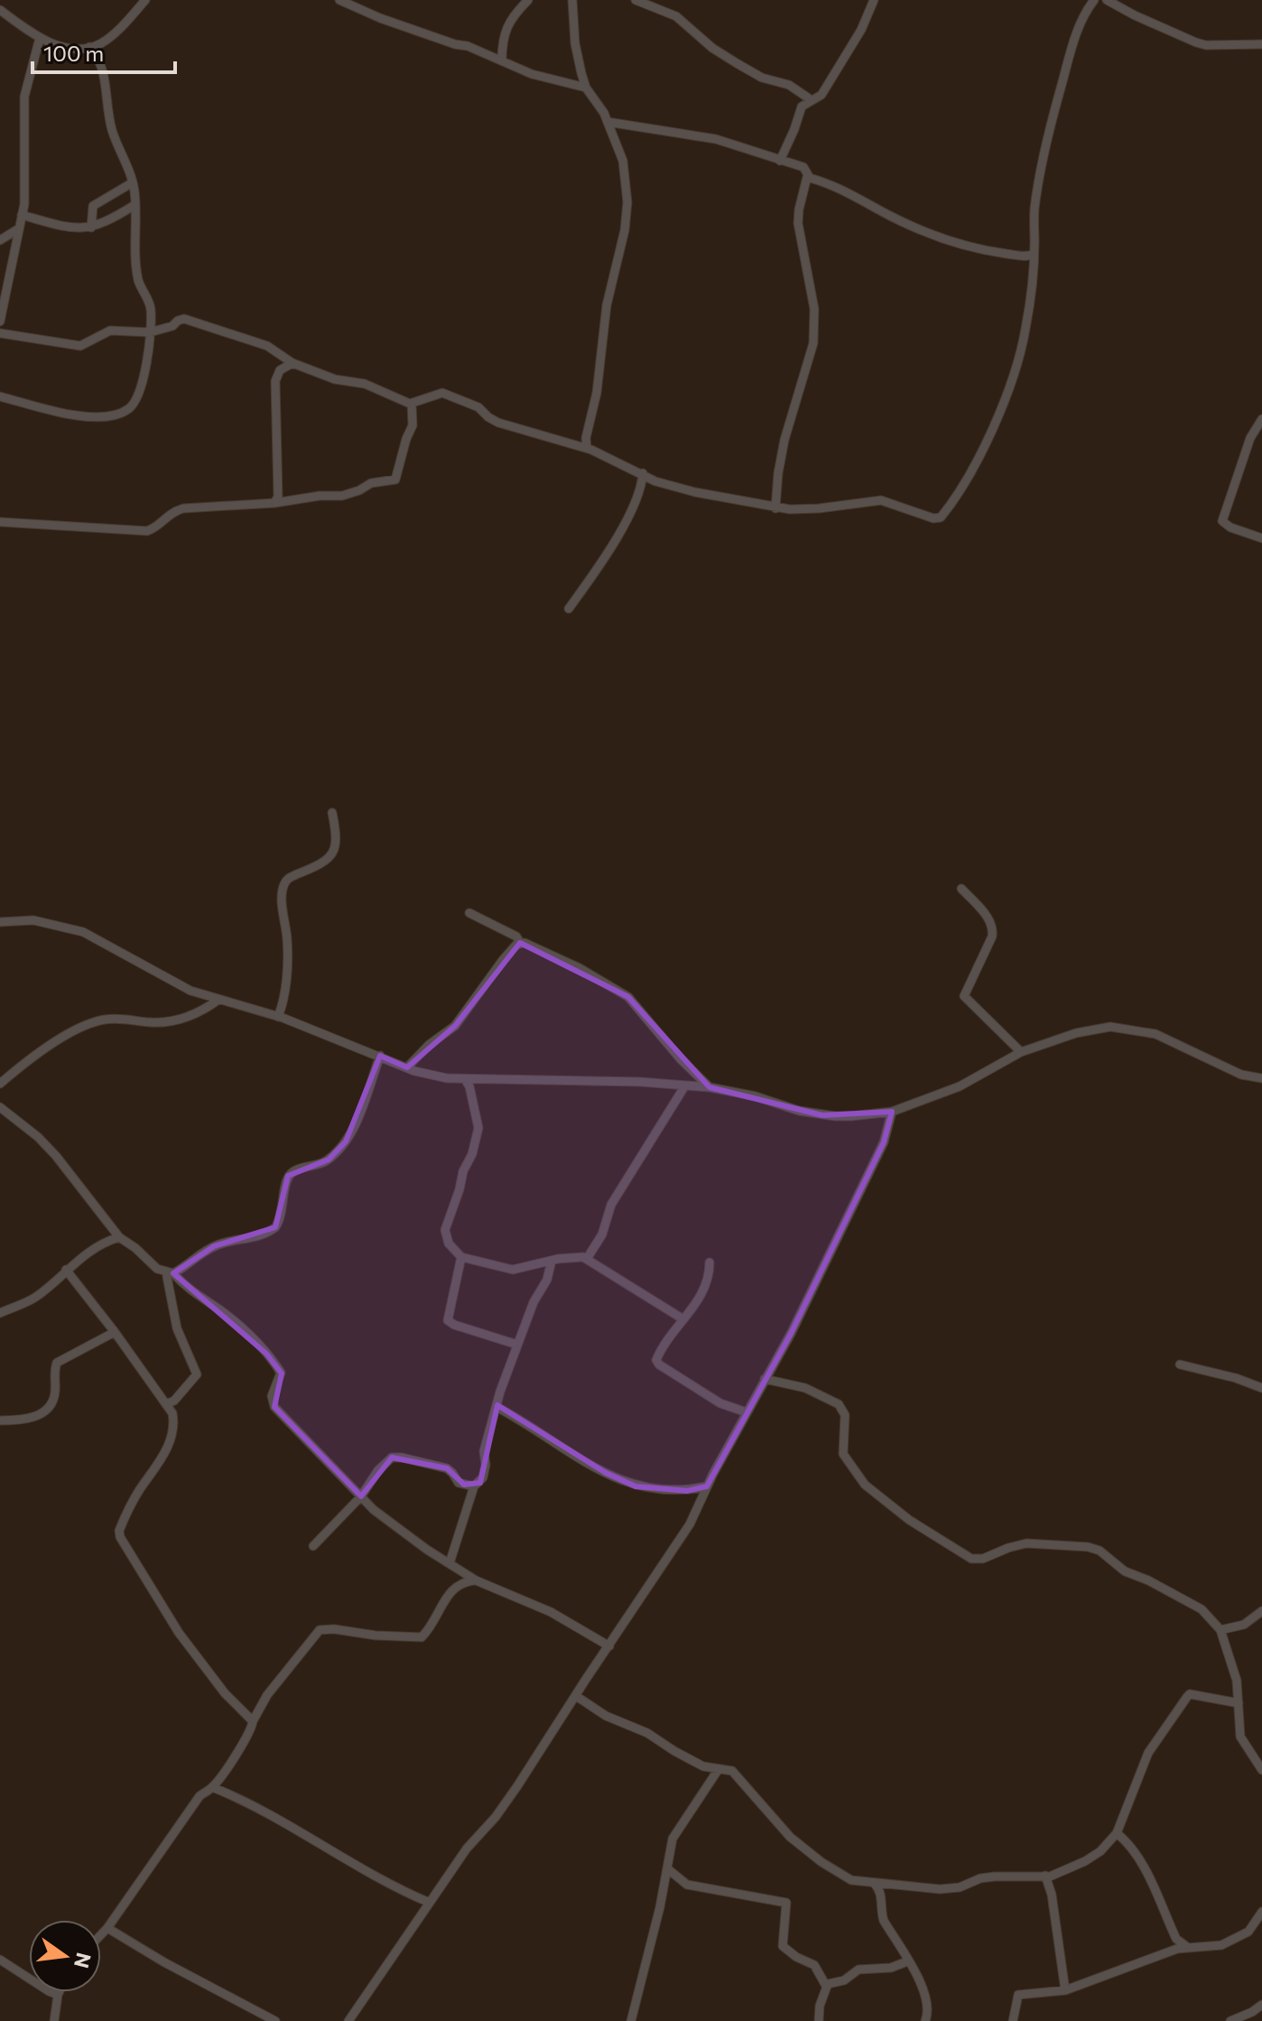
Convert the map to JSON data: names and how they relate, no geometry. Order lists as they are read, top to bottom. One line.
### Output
{"scale_bar":"100 m","north":"right"}
